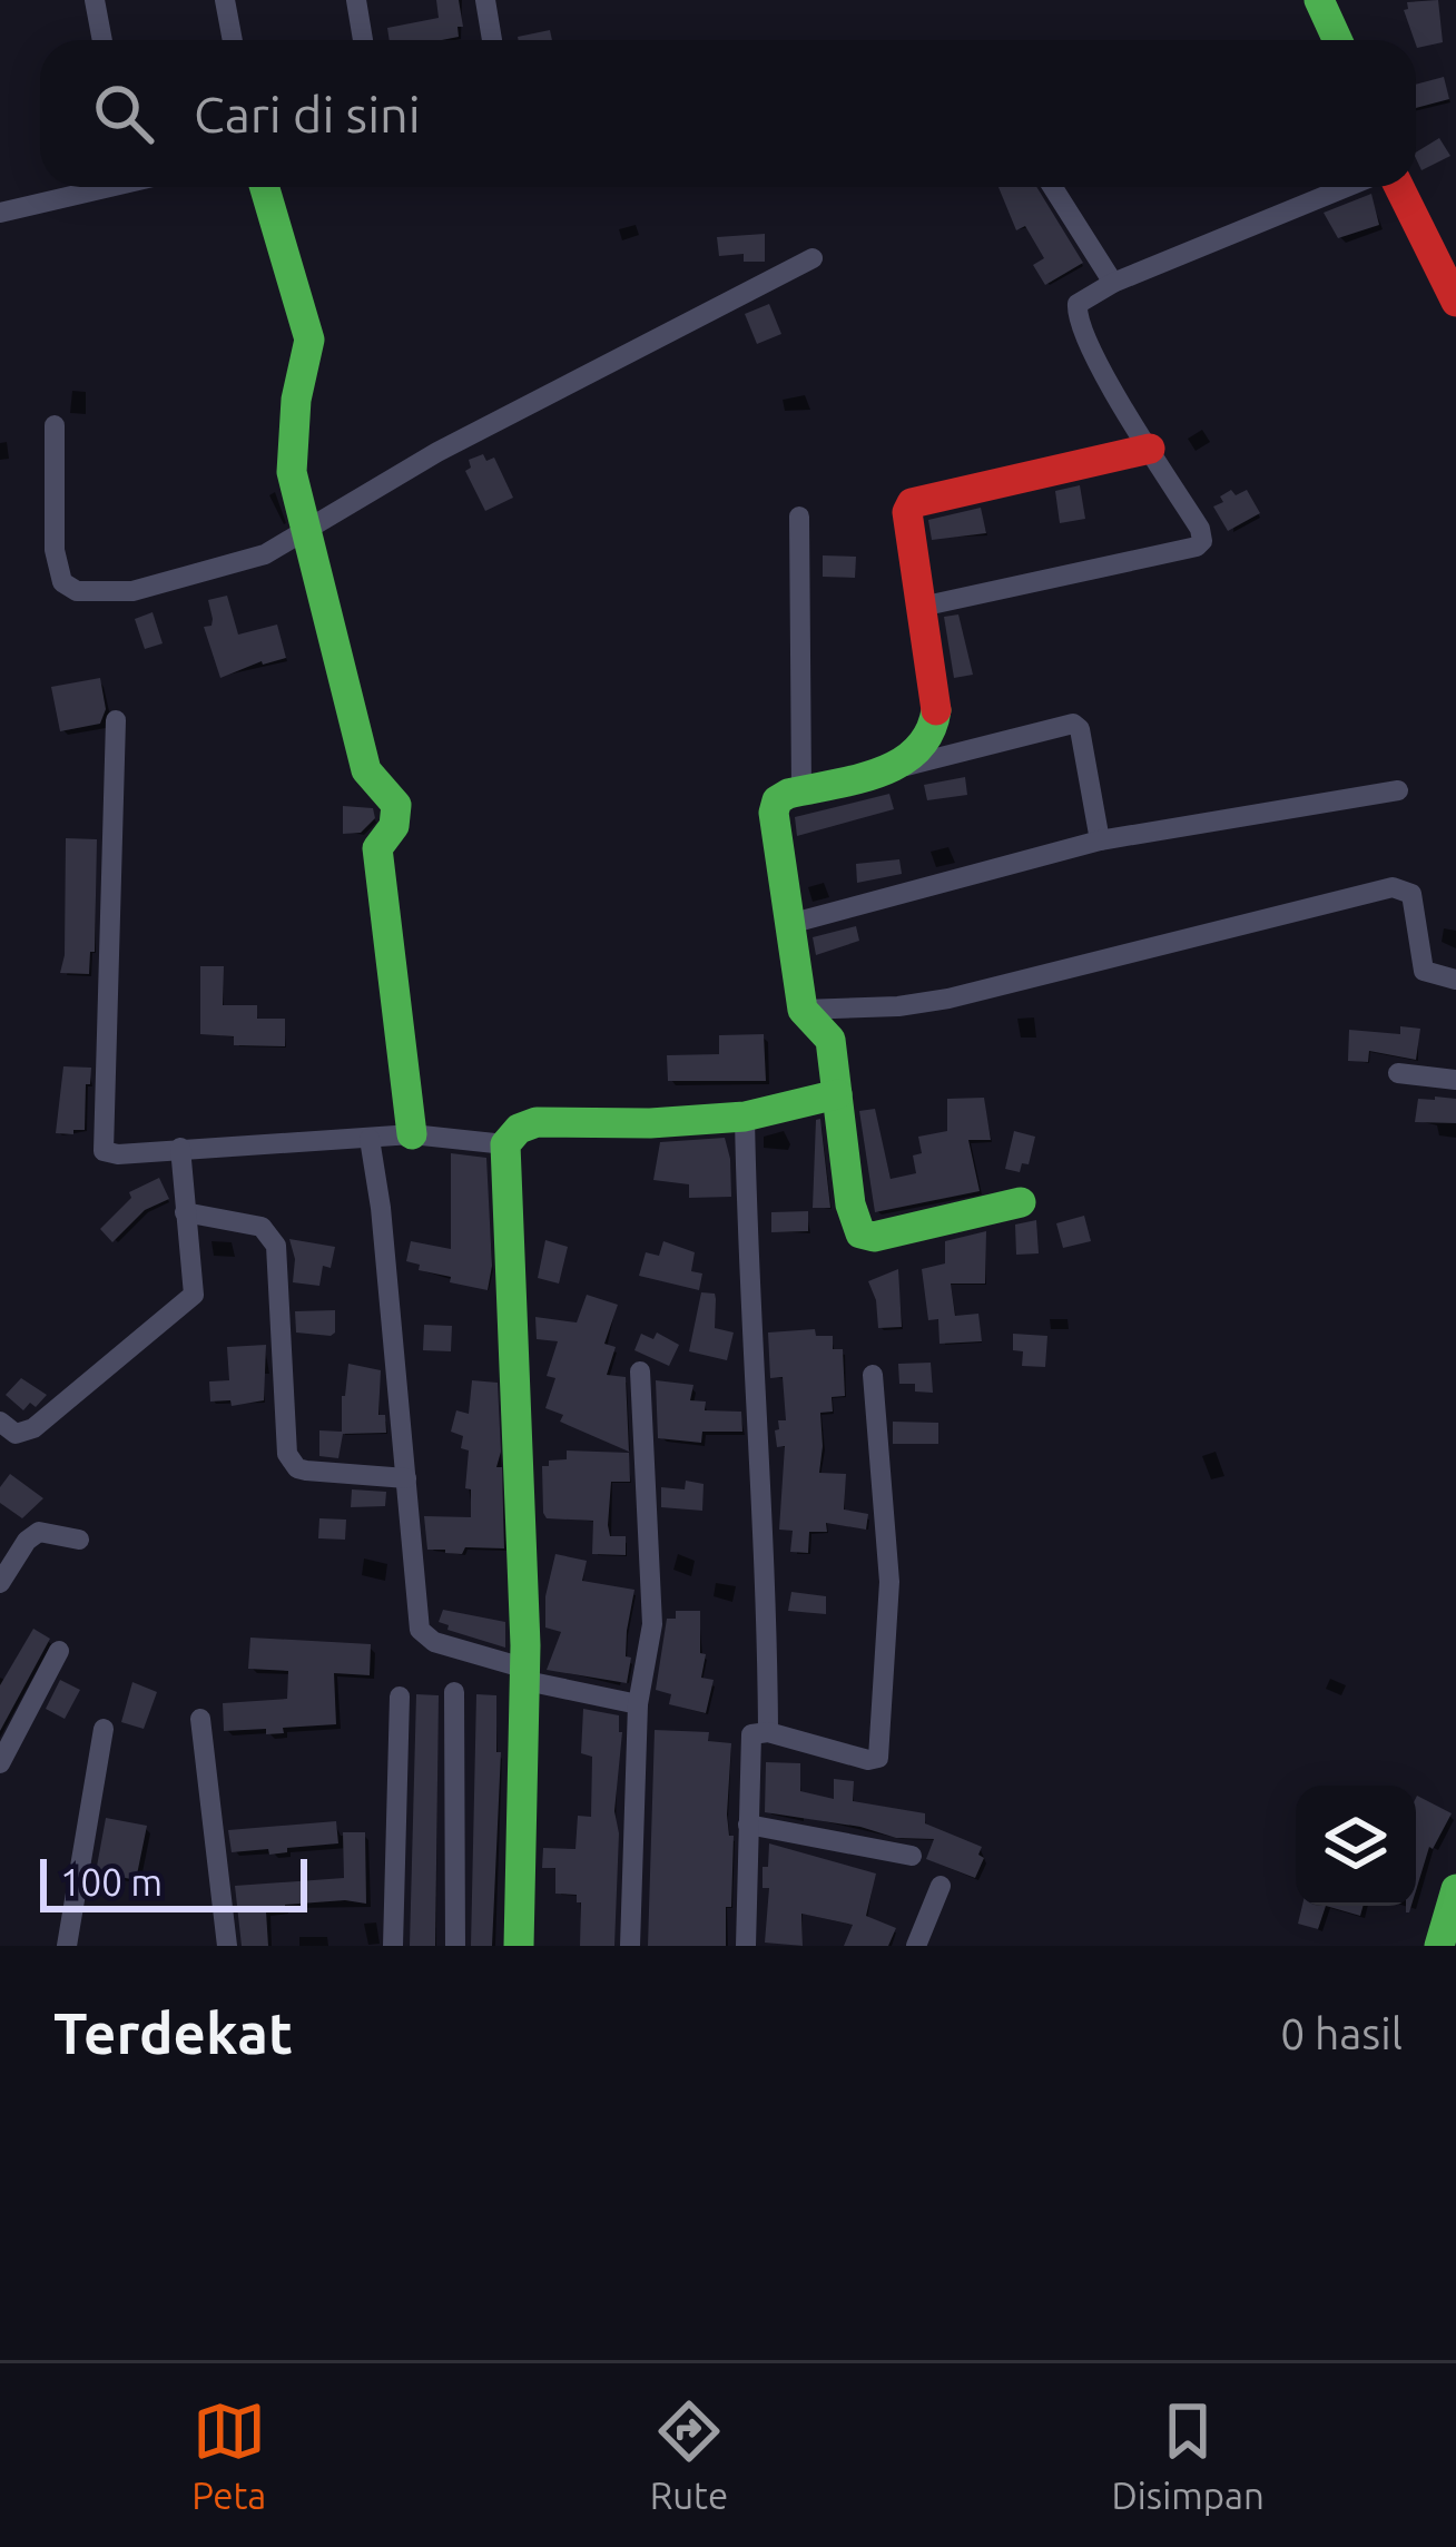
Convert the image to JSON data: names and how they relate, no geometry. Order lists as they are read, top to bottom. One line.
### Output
{"scale_bar":"100 m","page":{"search":"Cari di sini","scale":"100 m","heading":["Terdekat","0 hasil"],"nav":["Peta","Rute","Disimpan"]}}
